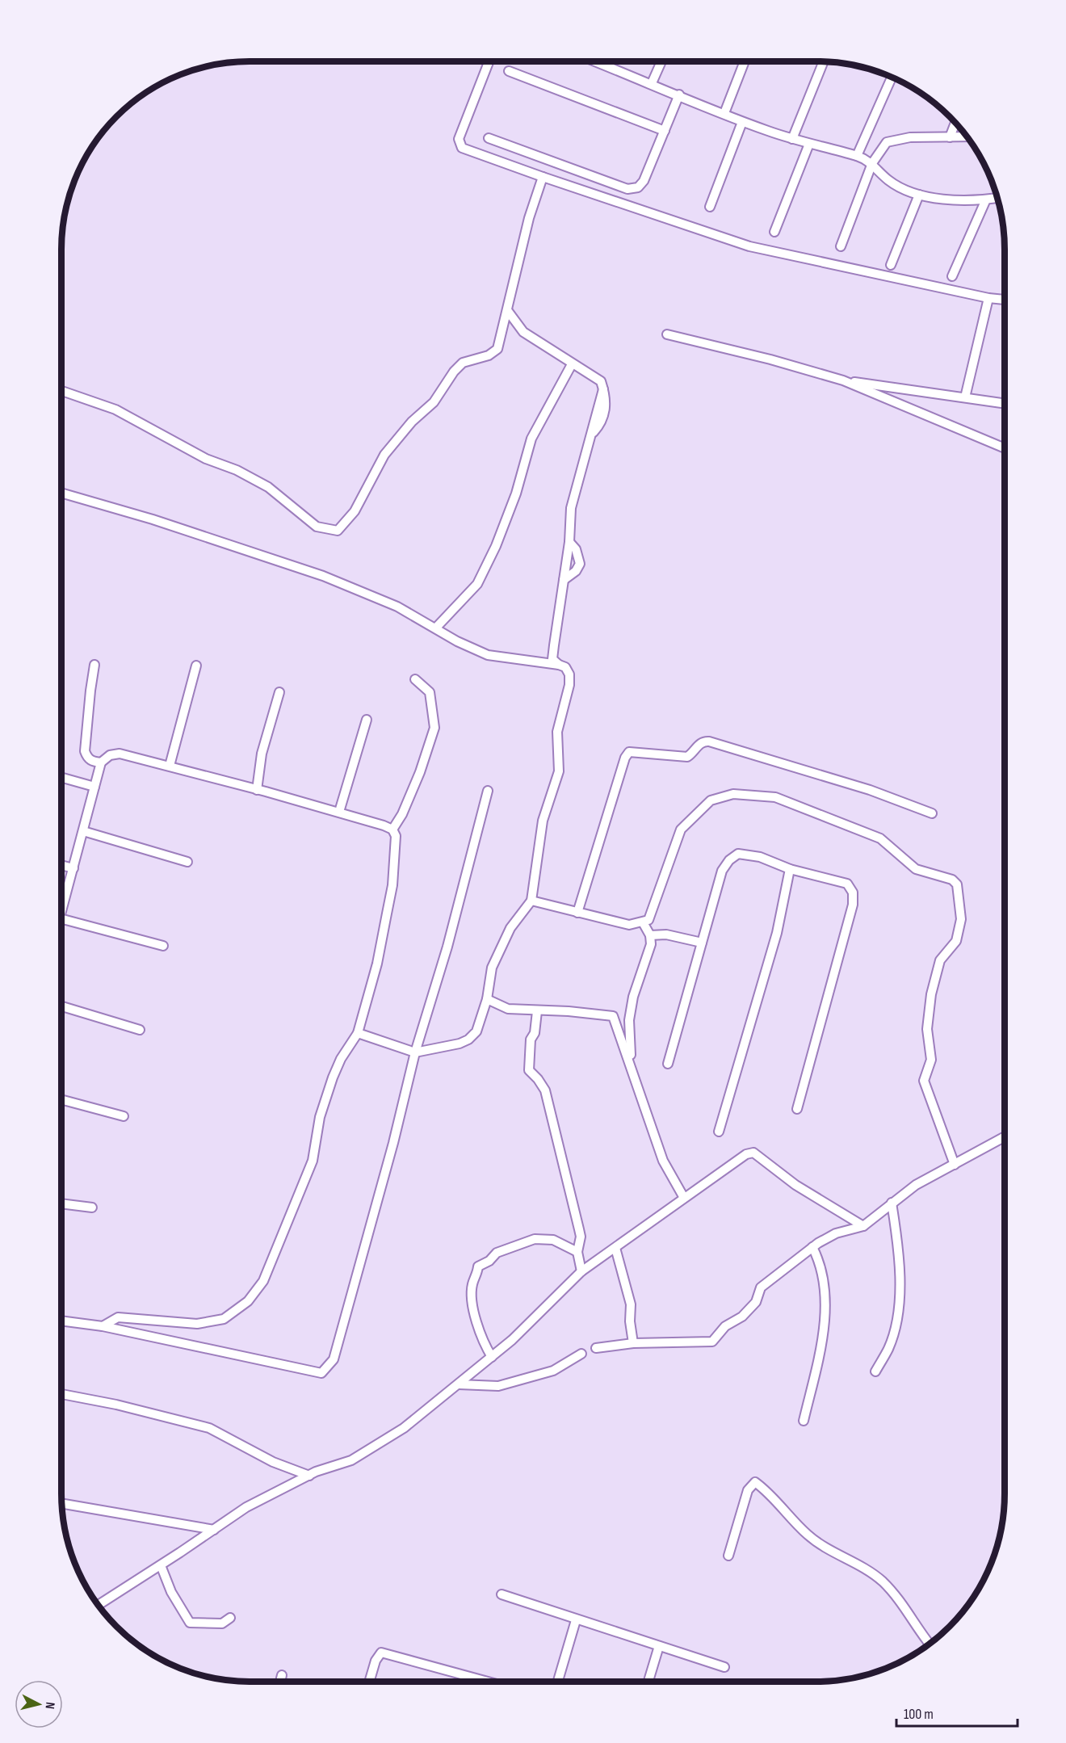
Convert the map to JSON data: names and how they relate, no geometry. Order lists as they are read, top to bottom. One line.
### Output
{"scale_bar":"100 m","north":"right"}
